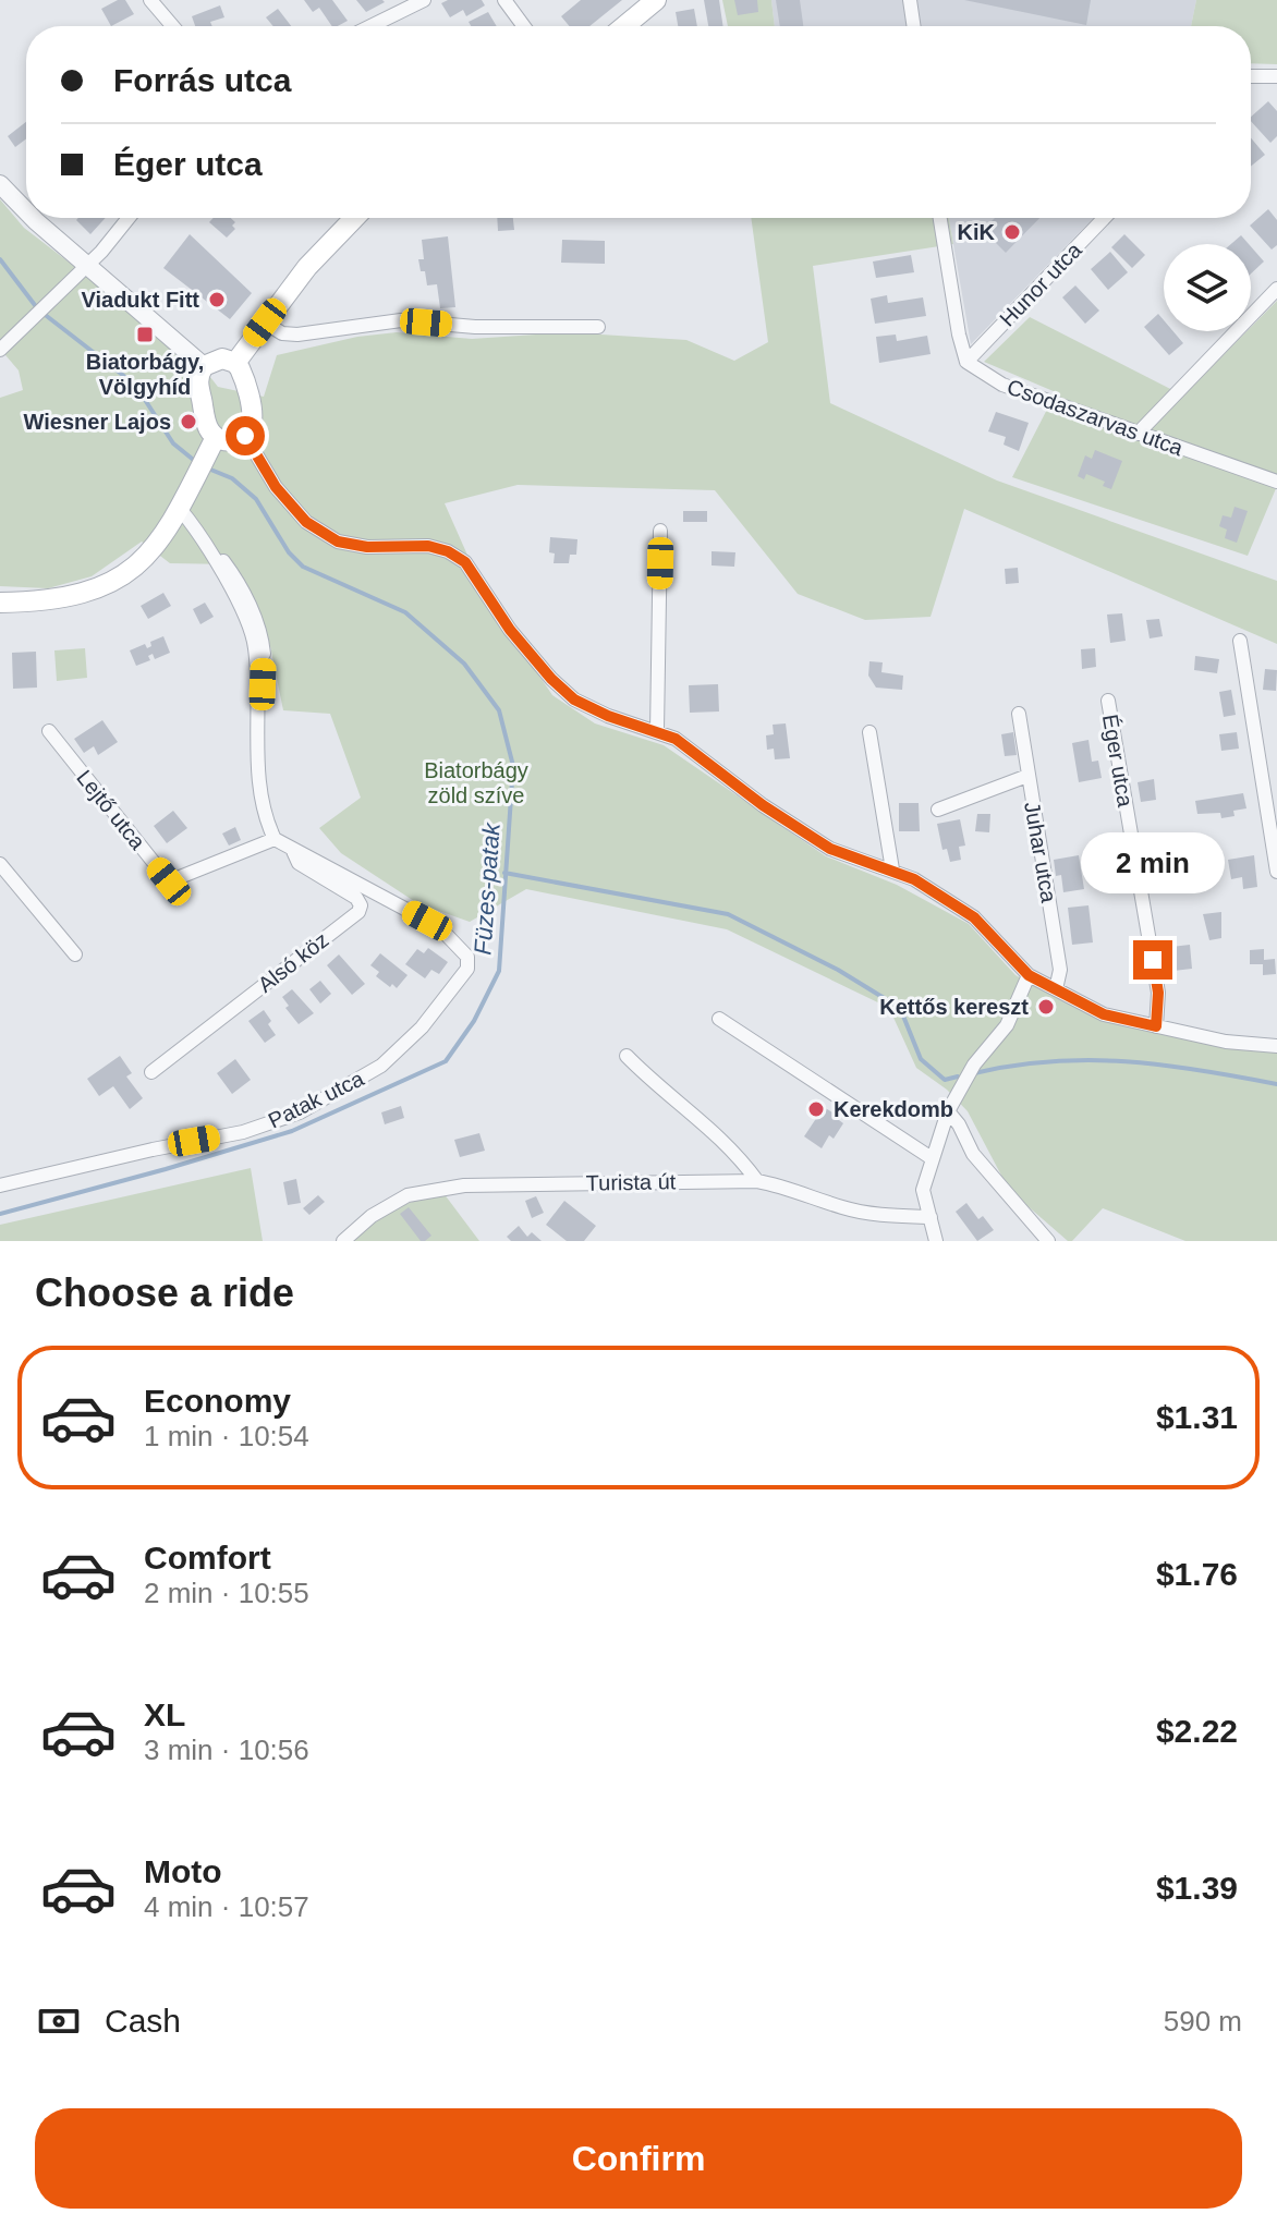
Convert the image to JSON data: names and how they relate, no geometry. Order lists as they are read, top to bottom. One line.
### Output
{"streets":{"street":["Hunor utca","Csodaszarvas utca","Éger utca","Lejtő utca","Juhar utca","Alsó köz","Patak utca","Turista út"]},"crossings":[["Hunor utca","Csodaszarvas utca"],["Alsó köz","Patak utca"]],"water":["Füzes-patak"],"parks":["Biatorbágy zöld szíve"],"places":{"other":["KiK","Viadukt Fitt","Wiesner Lajos","Kettős kereszt","Kerekdomb"],"transit":["Biatorbágy, Völgyhíd"]},"page":{"banner":["Forrás utca","Éger utca"],"bubble":"2 min","heading":"Choose a ride","list":[{"name":"Economy","note":"1 min · 10:54","value":"$1.31"},{"name":"Comfort","note":"2 min · 10:55","value":"$1.76"},{"name":"XL","note":"3 min · 10:56","value":"$2.22"},{"name":"Moto","note":"4 min · 10:57","value":"$1.39"}],"pay":["Cash","590 m"],"buttons":"Confirm"}}
